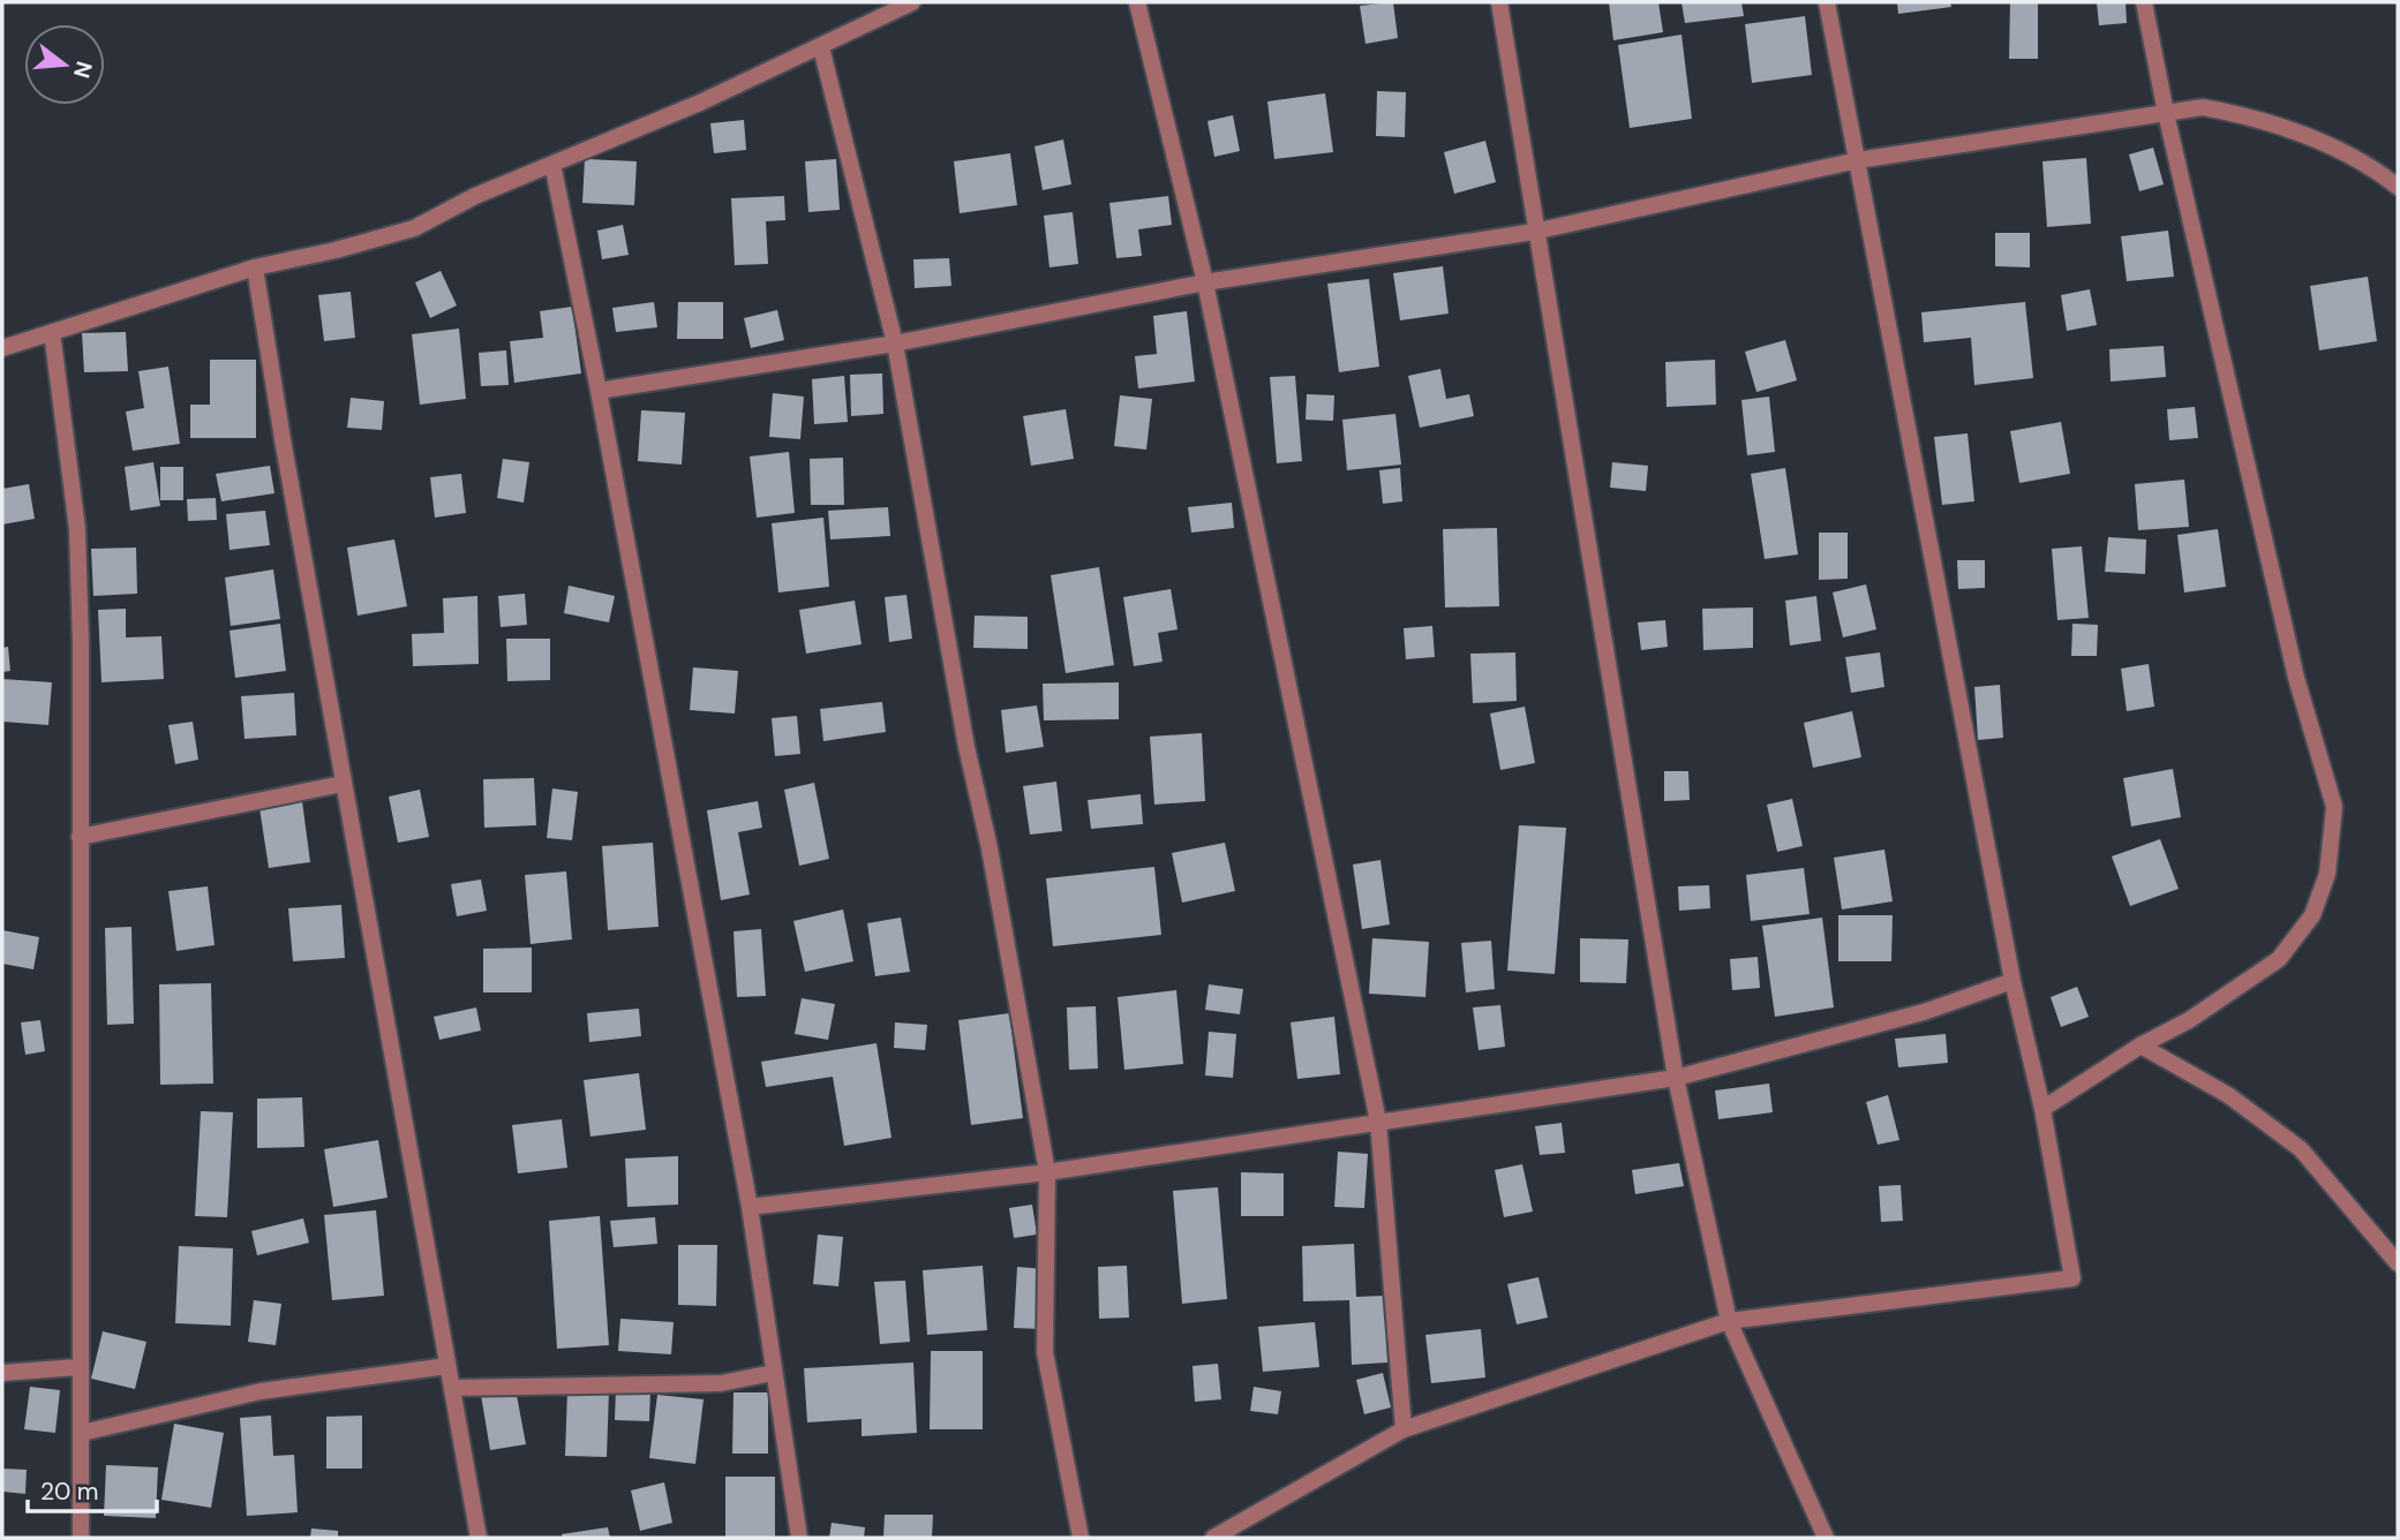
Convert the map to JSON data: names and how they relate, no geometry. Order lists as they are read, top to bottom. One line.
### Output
{"scale_bar":"20 m","north":"right"}
